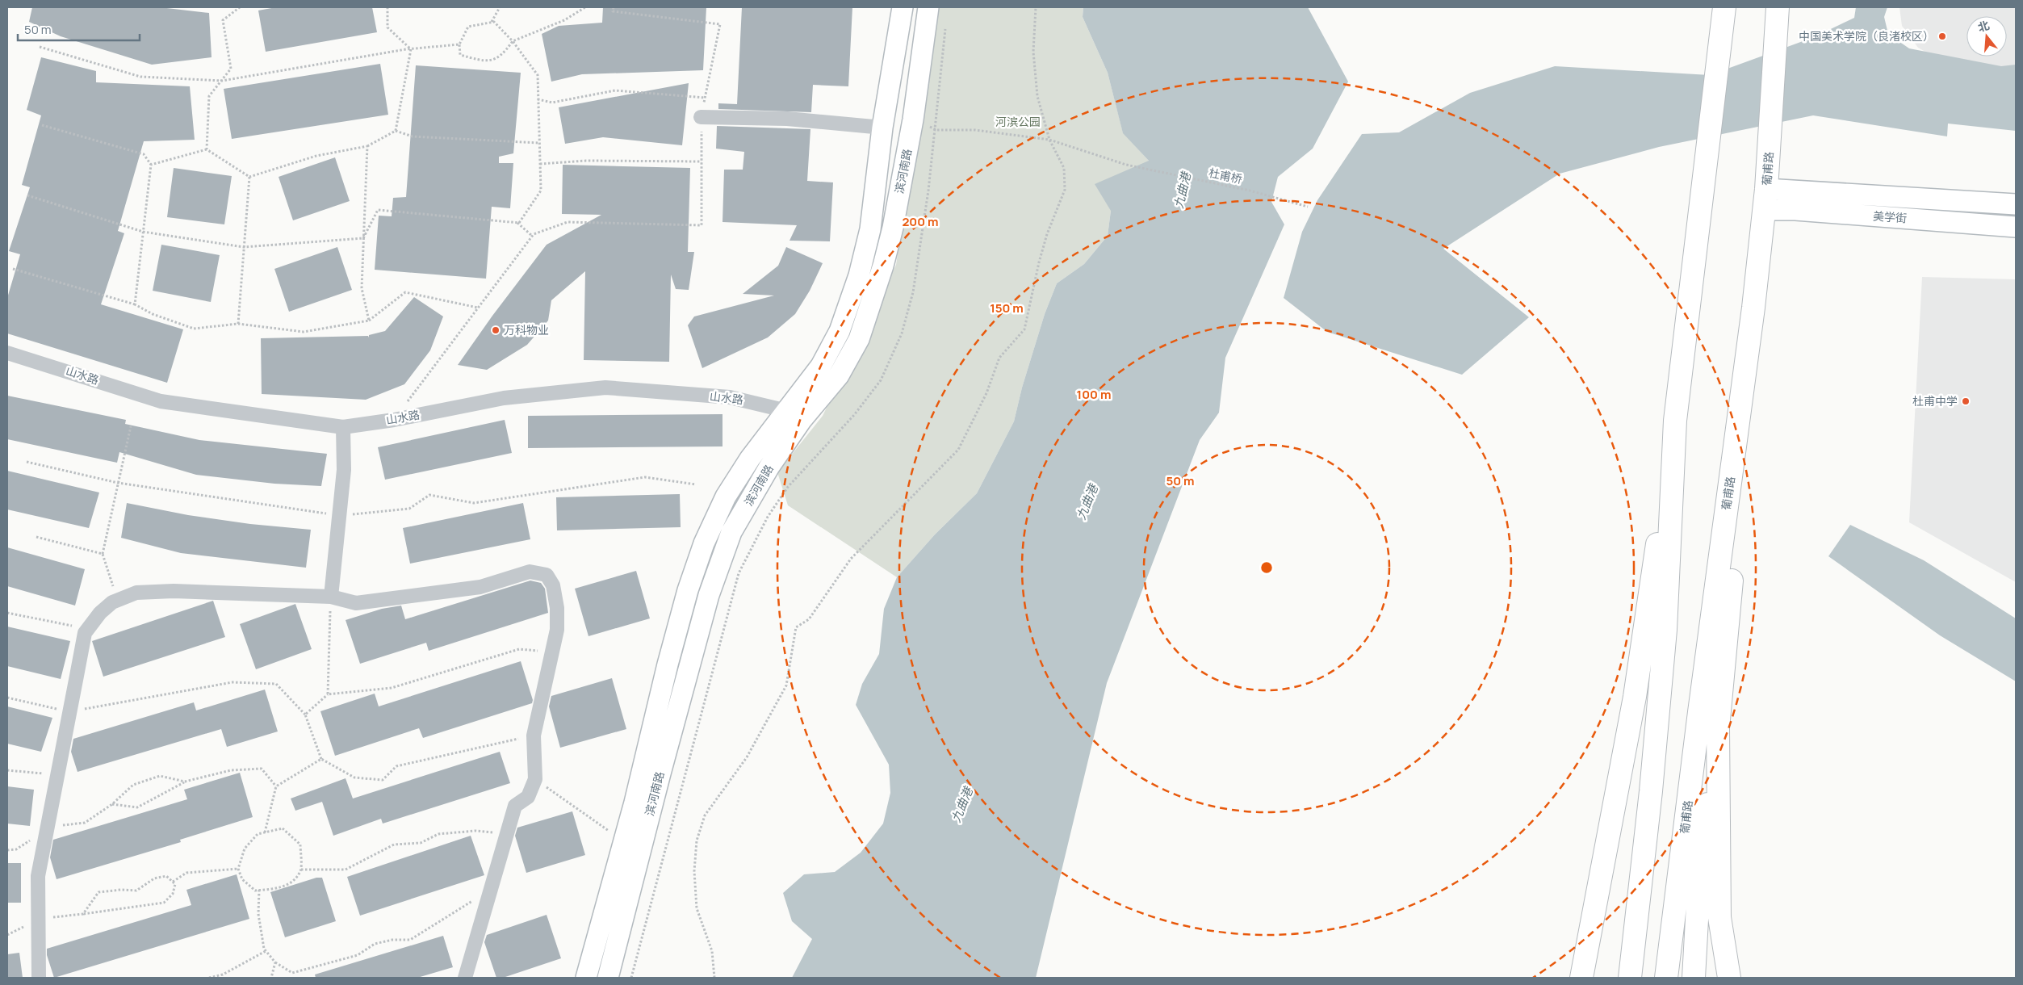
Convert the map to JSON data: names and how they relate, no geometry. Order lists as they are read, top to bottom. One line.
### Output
{"streets":{"main road":["葡甫路"],"street":["滨河南路","美学街","山水路"],"path":["杜甫桥"]},"crossings":[["葡甫路","美学街"],["滨河南路","山水路"]],"water":["九曲港"],"parks":["河滨公园"],"places":["中国美术学院（良渚校区）","万科物业","杜甫中学"],"scale_bar":"50 m","north":"top","rings":["200 m","150 m","100 m","50 m"]}
